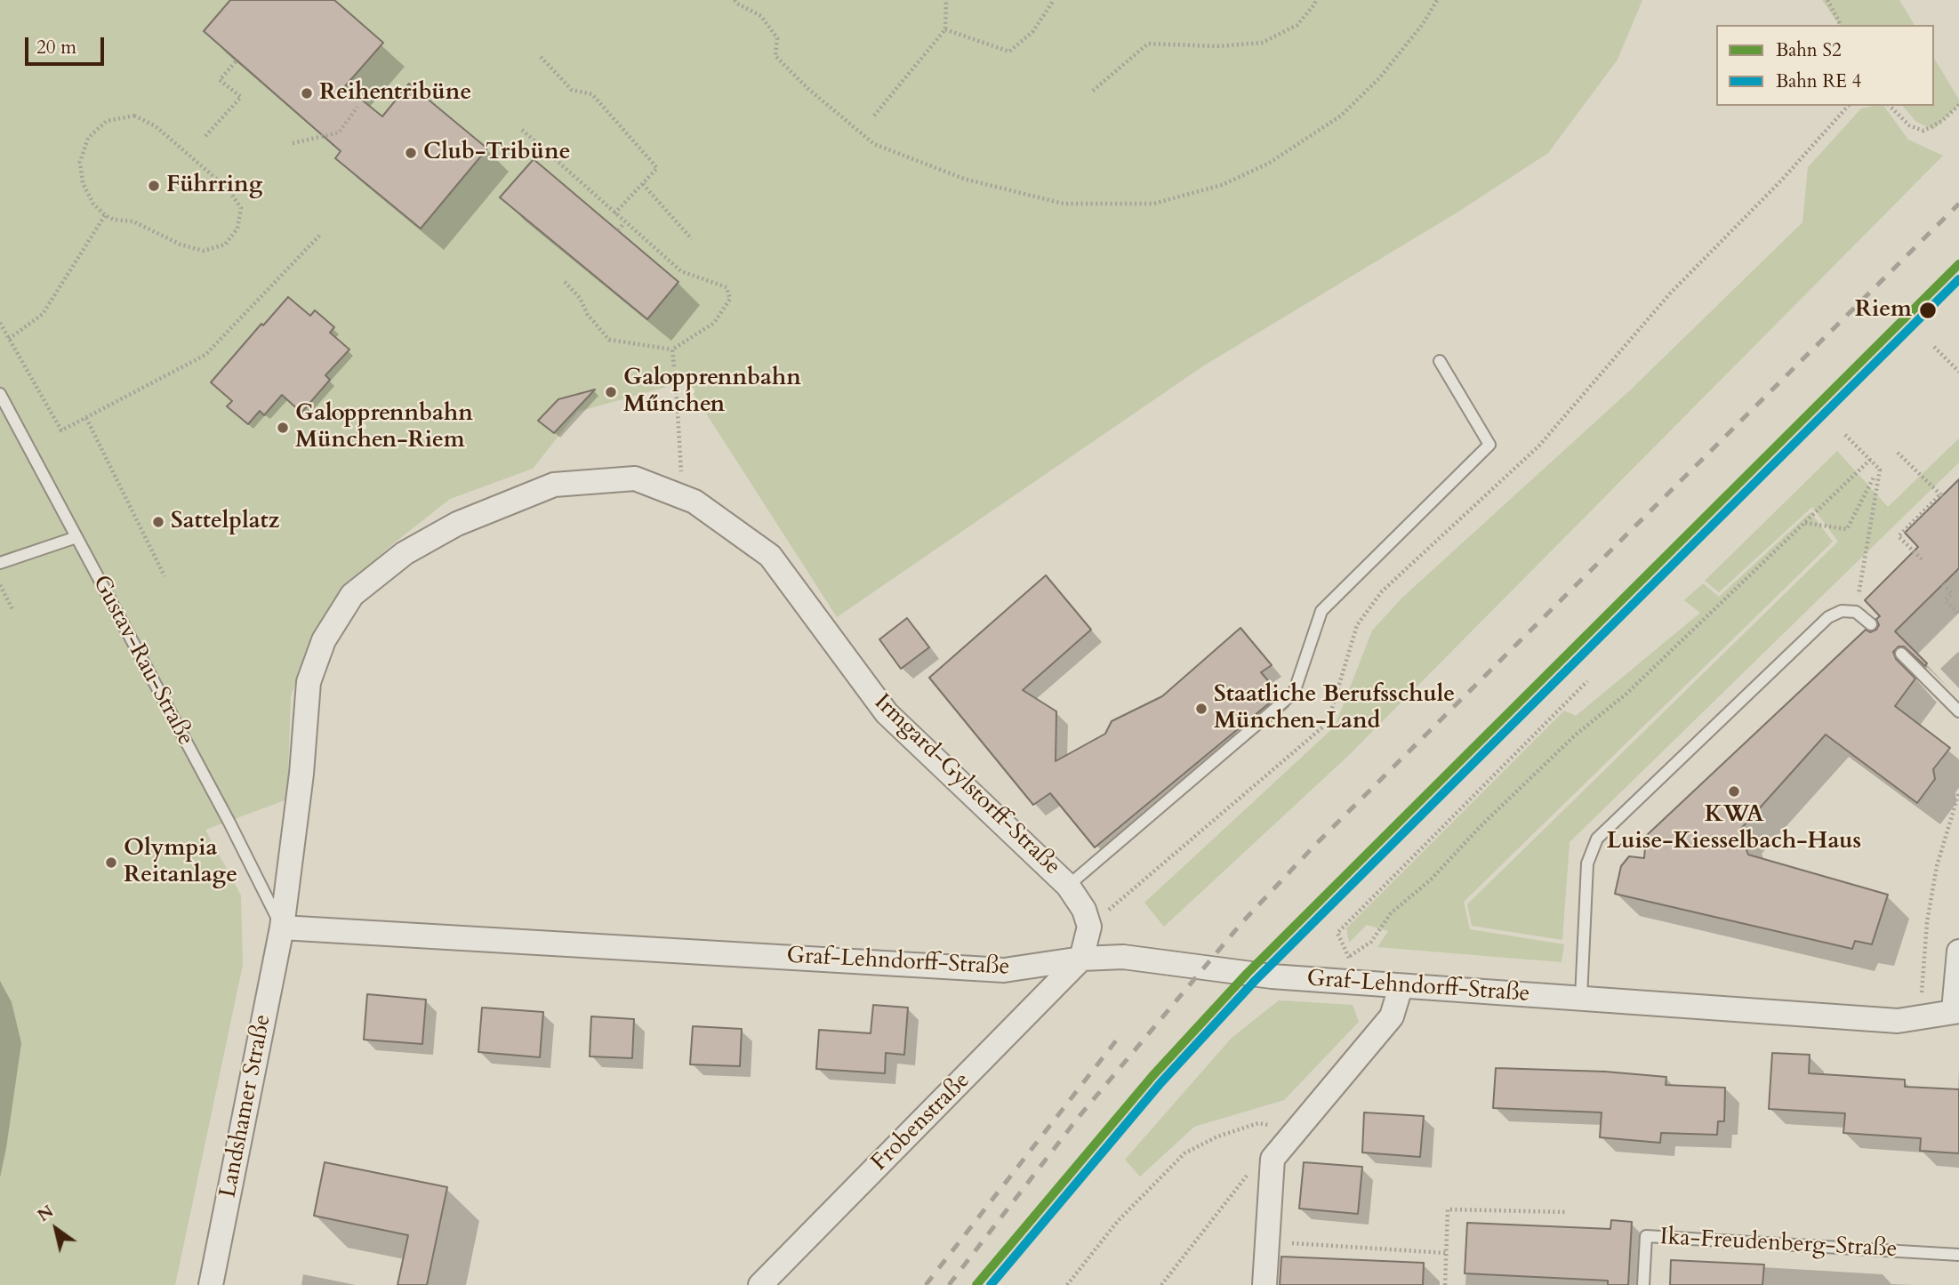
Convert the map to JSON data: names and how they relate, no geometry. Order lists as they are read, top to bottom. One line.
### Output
{"streets":{"street":["Irmgard-Gylstorff-Straße","Graf-Lehndorff-Straße","Landshamer Straße","Frobenstraße"],"lane":["Gustav-Rau-Straße","Ika-Freudenberg-Straße"]},"crossings":[["Gustav-Rau-Straße","Irmgard-Gylstorff-Straße"],["Gustav-Rau-Straße","Graf-Lehndorff-Straße"],["Gustav-Rau-Straße","Landshamer Straße"],["Irmgard-Gylstorff-Straße","Graf-Lehndorff-Straße"],["Irmgard-Gylstorff-Straße","Landshamer Straße"],["Graf-Lehndorff-Straße","Landshamer Straße"],["Graf-Lehndorff-Straße","Frobenstraße"]],"places":["Reihentribüne","Club-Tribüne","Führring","Riem","Galopprennbahn Műnchen","Galopprennbahn München-Riem","Sattelplatz","Staatliche Berufsschule München-Land","KWA Luise-Kiesselbach-Haus","Olympia Reitanlage"],"lines":["rail line S2"],"legend":["Bahn S2","Bahn RE 4"],"scale_bar":"20 m","north":"top left"}
